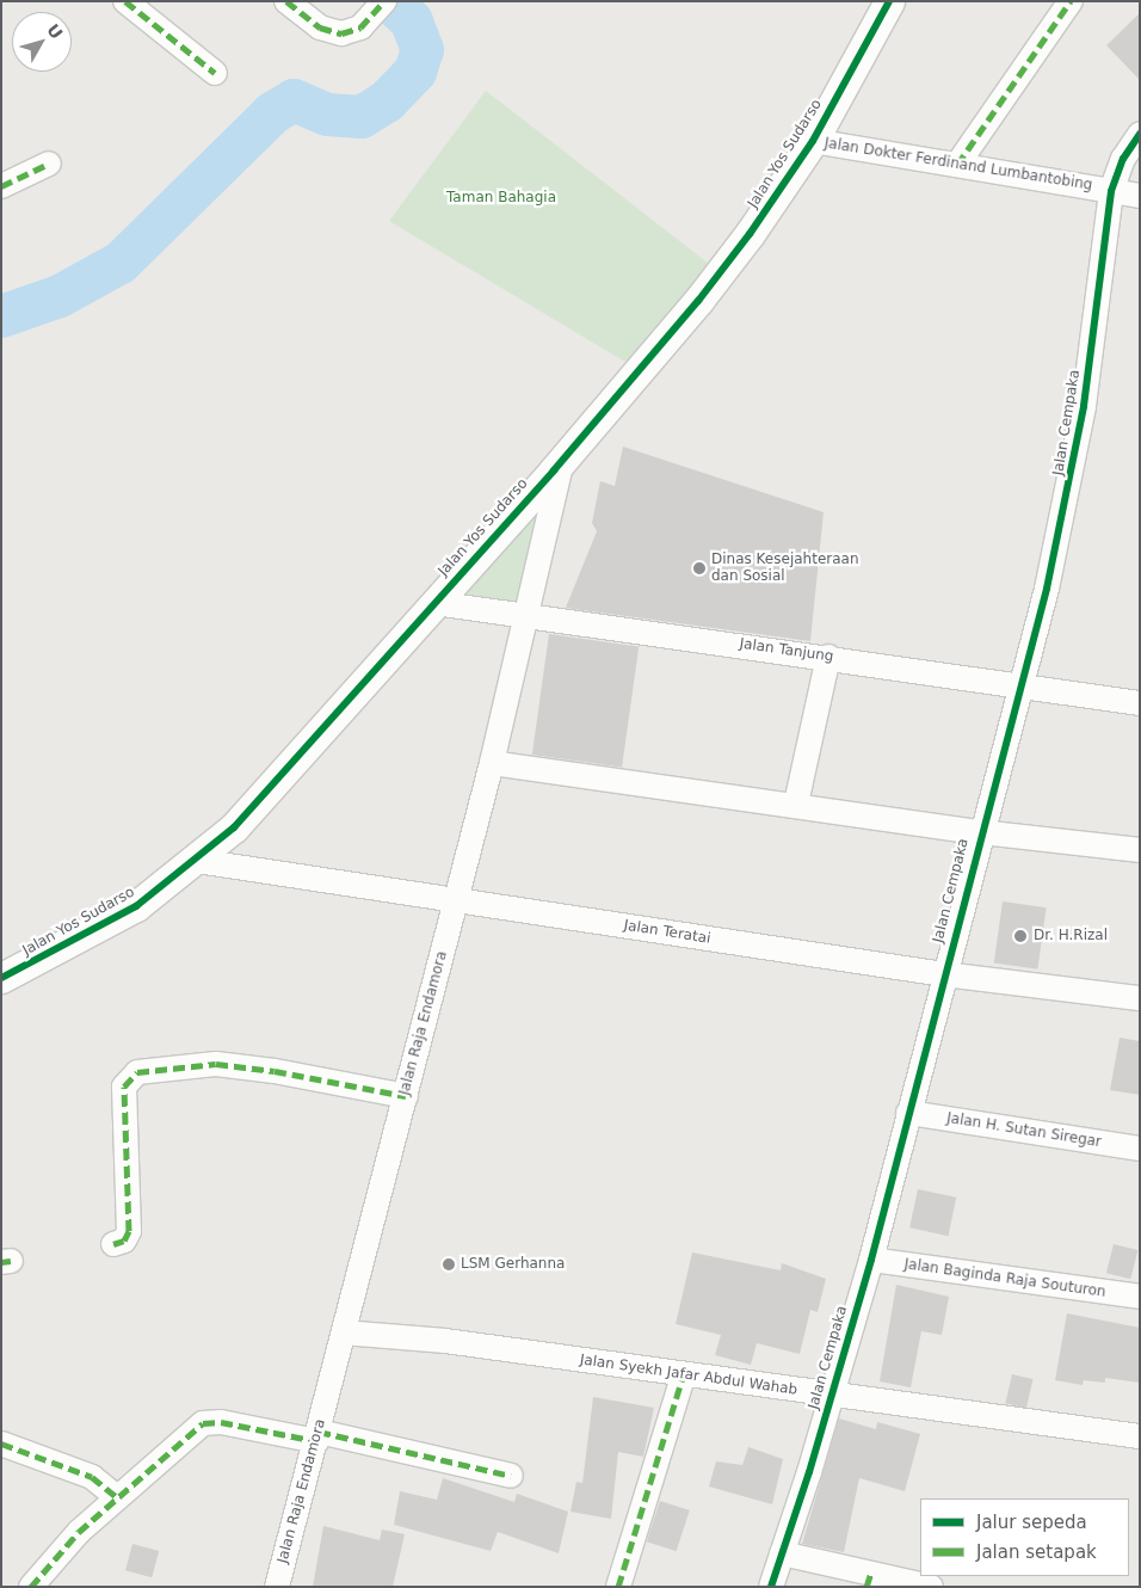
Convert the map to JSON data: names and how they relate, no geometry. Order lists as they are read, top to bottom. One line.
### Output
{"streets":{"street":["Jalan Yos Sudarso","Jalan Dokter Ferdinand Lumbantobing","Jalan Cempaka","Jalan Tanjung","Jalan Teratai","Jalan Raja Endamora","Jalan H. Sutan Siregar","Jalan Baginda Raja Souturon","Jalan Syekh Jafar Abdul Wahab"]},"crossings":[["Jalan Yos Sudarso","Jalan Dokter Ferdinand Lumbantobing"],["Jalan Yos Sudarso","Jalan Tanjung"],["Jalan Yos Sudarso","Jalan Teratai"],["Jalan Yos Sudarso","Jalan Raja Endamora"],["Jalan Dokter Ferdinand Lumbantobing","Jalan Cempaka"],["Jalan Cempaka","Jalan Tanjung"],["Jalan Cempaka","Jalan Teratai"],["Jalan Cempaka","Jalan H. Sutan Siregar"],["Jalan Cempaka","Jalan Baginda Raja Souturon"],["Jalan Cempaka","Jalan Syekh Jafar Abdul Wahab"],["Jalan Tanjung","Jalan Raja Endamora"],["Jalan Teratai","Jalan Raja Endamora"],["Jalan Raja Endamora","Jalan Syekh Jafar Abdul Wahab"]],"parks":["Taman Bahagia"],"places":["Dinas Kesejahteraan dan Sosial","Dr. H.Rizal","LSM Gerhanna"],"legend":["Jalur sepeda","Jalan setapak"],"north":"top right"}
